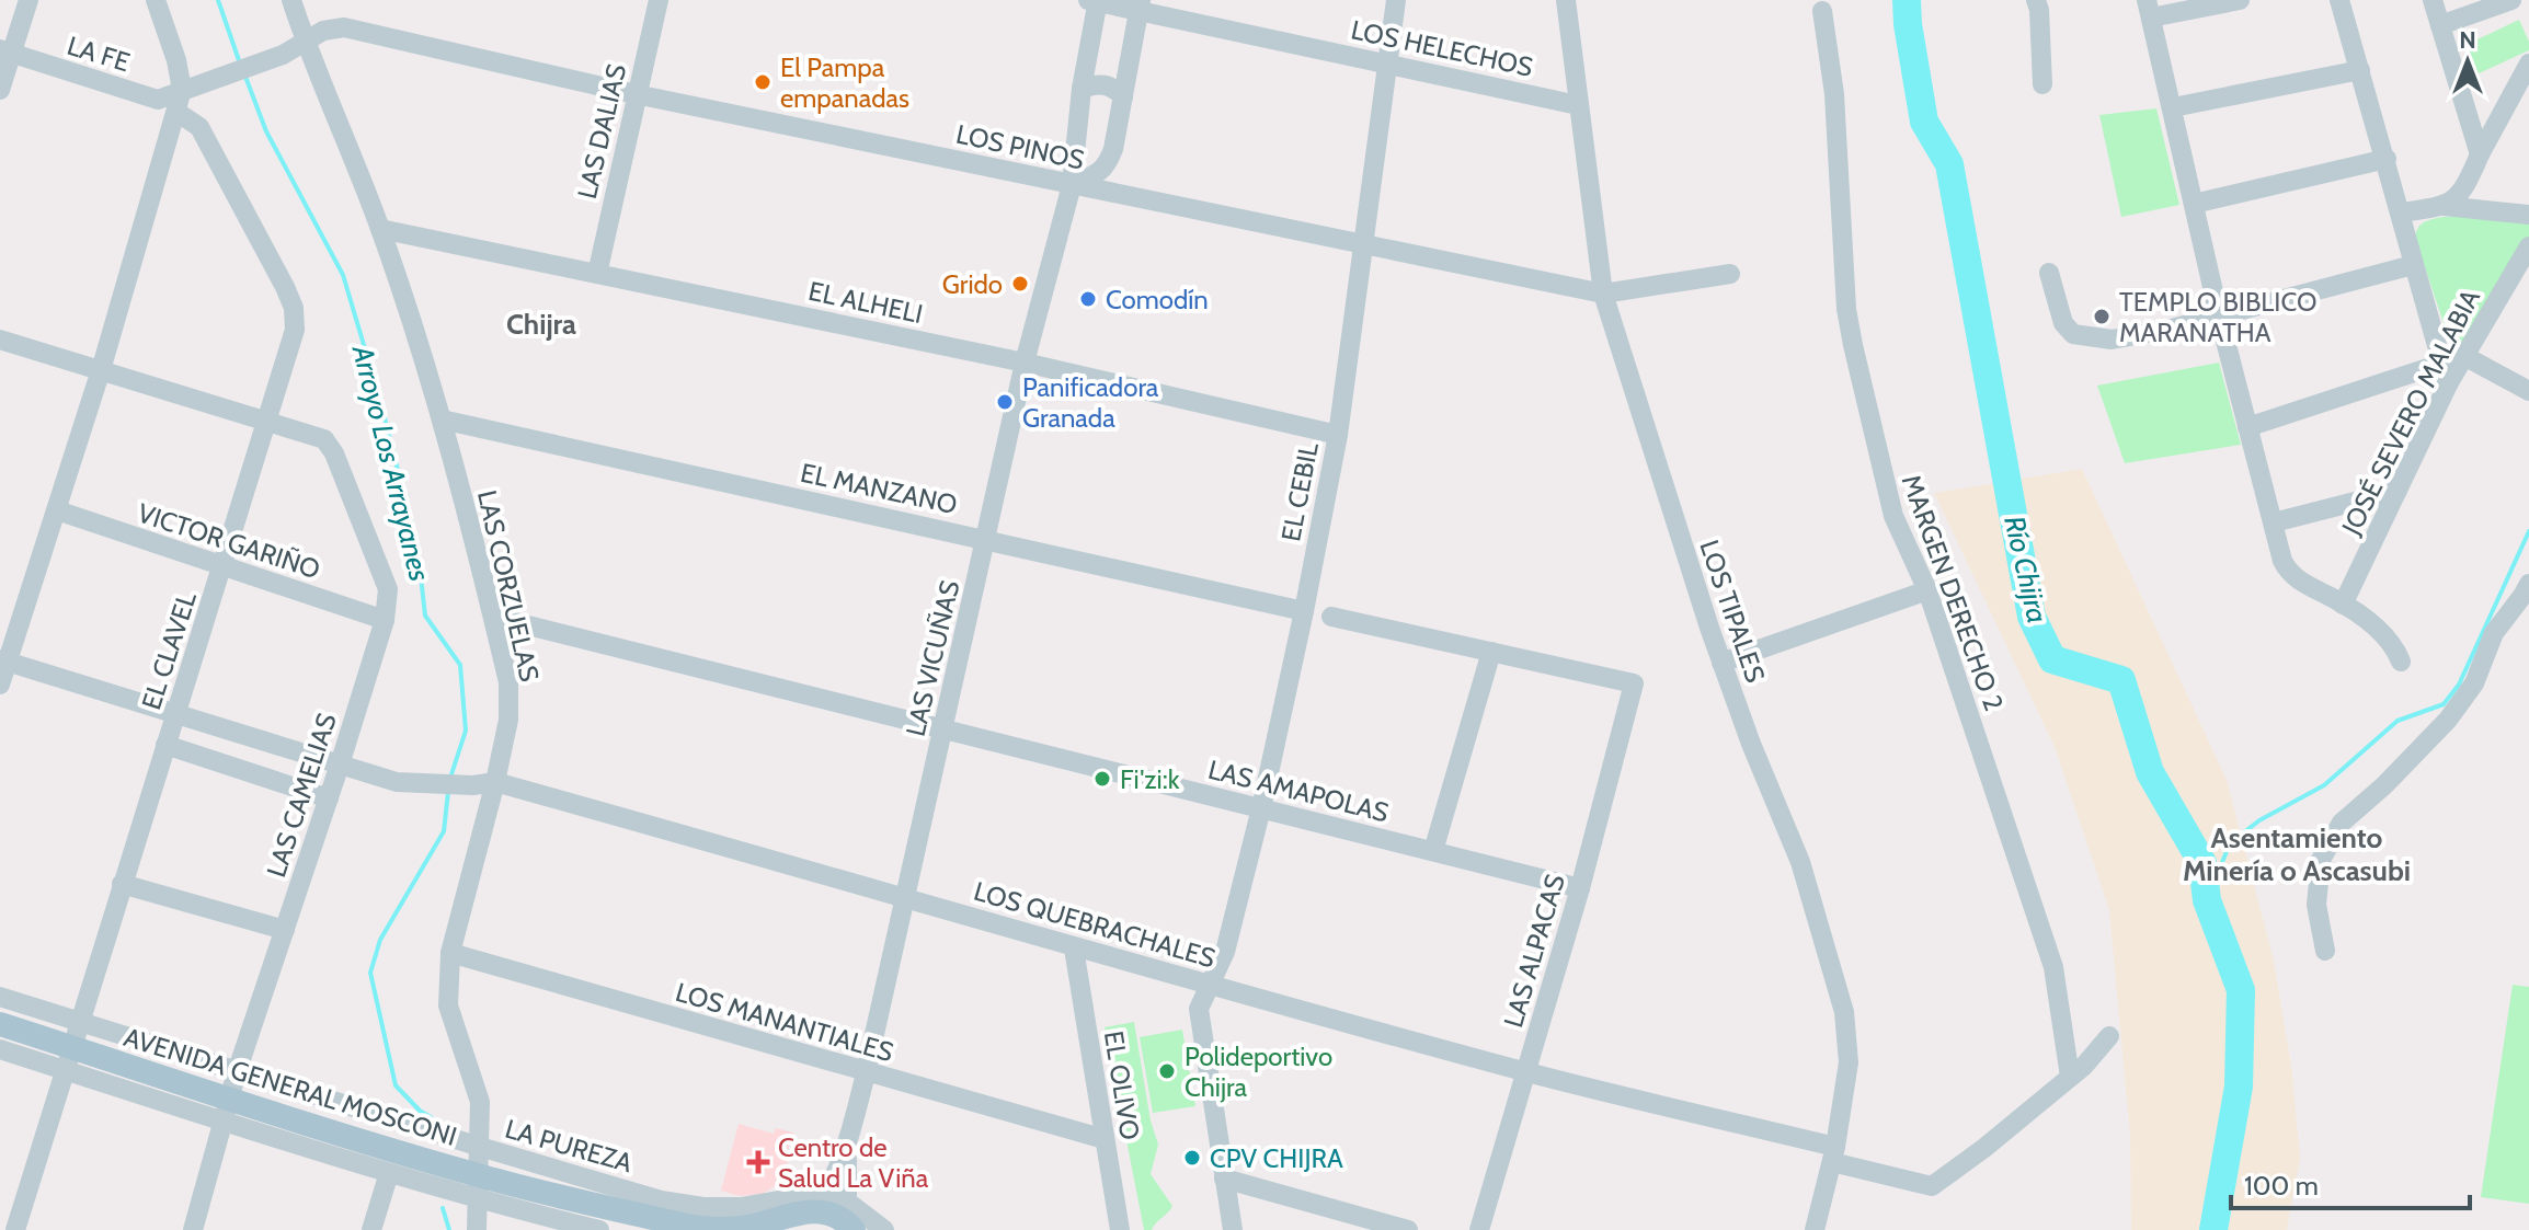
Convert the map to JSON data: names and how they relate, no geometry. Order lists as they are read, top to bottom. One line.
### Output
{"streets":{"main road":["AVENIDA GENERAL MOSCONI"],"street":["LOS HELECHOS","LA FE","LAS DALIAS","LOS PINOS","EL ALHELI","JOSÉ SEVERO MALABIA","EL MANZANO","EL CEBIL","VICTOR GARIÑO","LAS CORZUELAS","MARGEN DERECHO 2","LOS TIPALES","EL CLAVEL","LAS VICUÑAS","LAS AMAPOLAS","LAS CAMELIAS","LOS QUEBRACHALES","LAS ALPACAS","LOS MANANTIALES","EL OLIVO","LA PUREZA"]},"crossings":[["LOS HELECHOS","EL CEBIL"],["LOS HELECHOS","LOS TIPALES"],["LOS HELECHOS","LAS VICUÑAS"],["LA FE","LOS PINOS"],["LA FE","LAS CORZUELAS"],["LAS DALIAS","LOS PINOS"],["LAS DALIAS","EL ALHELI"],["LOS PINOS","EL CEBIL"],["LOS PINOS","LAS CORZUELAS"],["LOS PINOS","LOS TIPALES"],["LOS PINOS","LAS VICUÑAS"],["EL ALHELI","EL CEBIL"],["EL ALHELI","LAS CORZUELAS"],["EL ALHELI","LAS VICUÑAS"],["EL MANZANO","EL CEBIL"],["EL MANZANO","LAS CORZUELAS"],["EL MANZANO","LAS VICUÑAS"],["EL CEBIL","LAS AMAPOLAS"],["EL CEBIL","LOS QUEBRACHALES"],["VICTOR GARIÑO","EL CLAVEL"],["VICTOR GARIÑO","LAS CAMELIAS"],["LAS CORZUELAS","LAS AMAPOLAS"],["LAS CORZUELAS","LOS QUEBRACHALES"],["LAS CORZUELAS","LOS MANANTIALES"],["LAS CORZUELAS","AVENIDA GENERAL MOSCONI"],["LAS CORZUELAS","LA PUREZA"],["MARGEN DERECHO 2","LOS QUEBRACHALES"],["LOS TIPALES","LOS QUEBRACHALES"],["EL CLAVEL","LAS CAMELIAS"],["EL CLAVEL","LOS QUEBRACHALES"],["EL CLAVEL","AVENIDA GENERAL MOSCONI"],["EL CLAVEL","LA PUREZA"],["LAS VICUÑAS","LAS AMAPOLAS"],["LAS VICUÑAS","LOS QUEBRACHALES"],["LAS VICUÑAS","LOS MANANTIALES"],["LAS VICUÑAS","LA PUREZA"],["LAS AMAPOLAS","LAS ALPACAS"],["LAS CAMELIAS","LOS QUEBRACHALES"],["LAS CAMELIAS","AVENIDA GENERAL MOSCONI"],["LAS CAMELIAS","LA PUREZA"],["LOS QUEBRACHALES","LAS ALPACAS"],["LOS QUEBRACHALES","EL OLIVO"],["LOS MANANTIALES","EL OLIVO"]],"districts":["Chijra","Asentamiento Minería o Ascasubi"],"water":["Arroyo Los Arrayanes","Río Chijra"],"places":{"other":["El Pampa empanadas","Grido","Comodín","TEMPLO BIBLICO MARANATHA","Panificadora Granada","Fi'zi:k","Polideportivo Chijra","CPV CHIJRA"],"health":["Centro de Salud La Viña"]},"scale_bar":"100 m","north":"top"}
